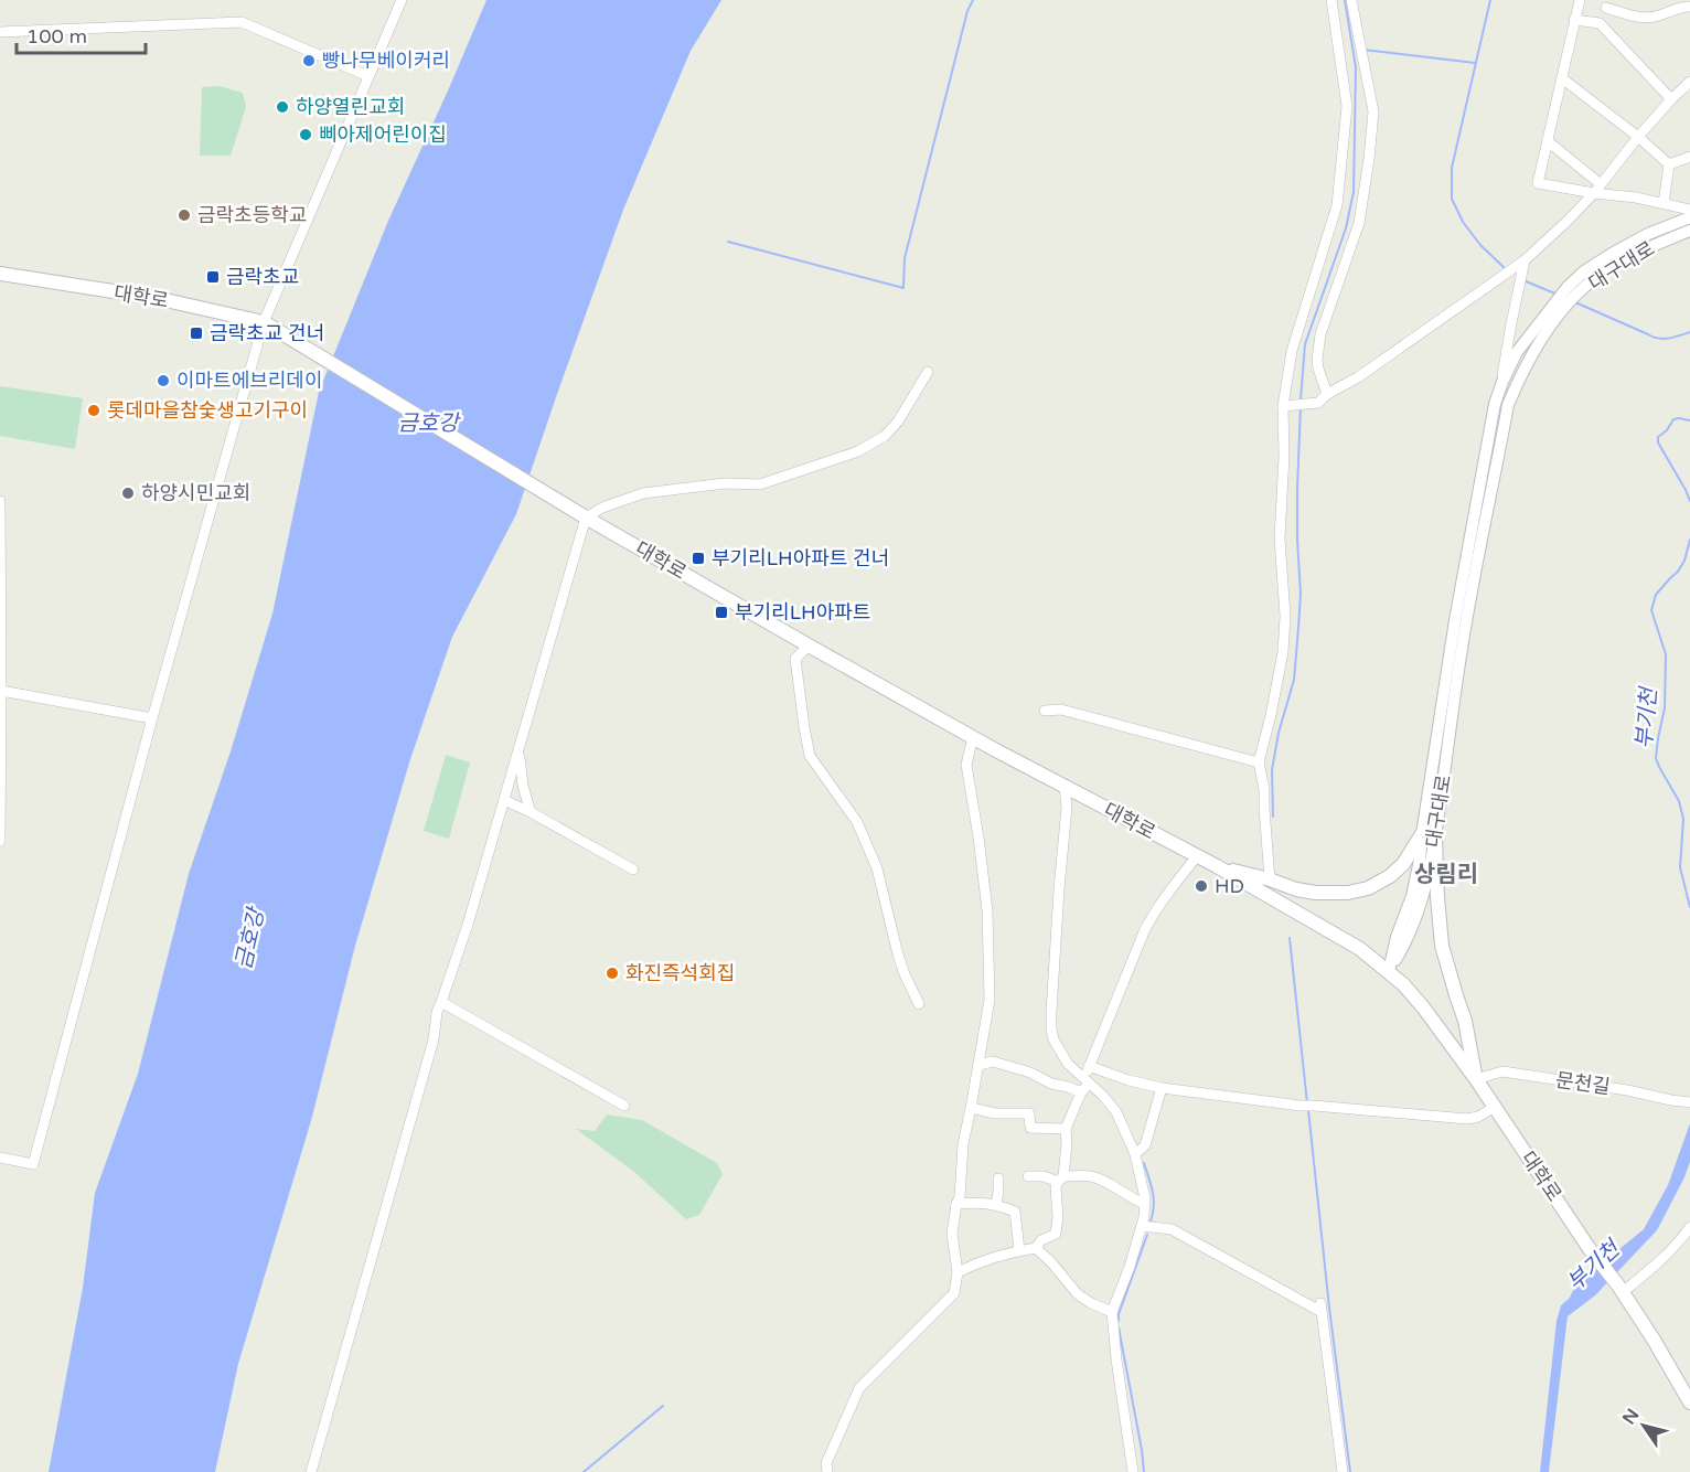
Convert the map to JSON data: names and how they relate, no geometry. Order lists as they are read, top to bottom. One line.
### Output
{"streets":{"main road":["대학로"],"street":["대구대로","문천길"]},"crossings":[["대구대로","대학로"],["대학로","문천길"]],"districts":["상림리"],"water":["금호강","부기천"],"places":{"other":["빵나무베이커리","하양열린교회","삐아제어린이집","금락초등학교","이마트에브리데이","롯데마을참숯생고기구이","하양시민교회","HD","화진즉석회집"],"transit":["금락초교","금락초교 건너","부기리LH아파트 건너","부기리LH아파트"]},"scale_bar":"100 m","north":"top left"}
